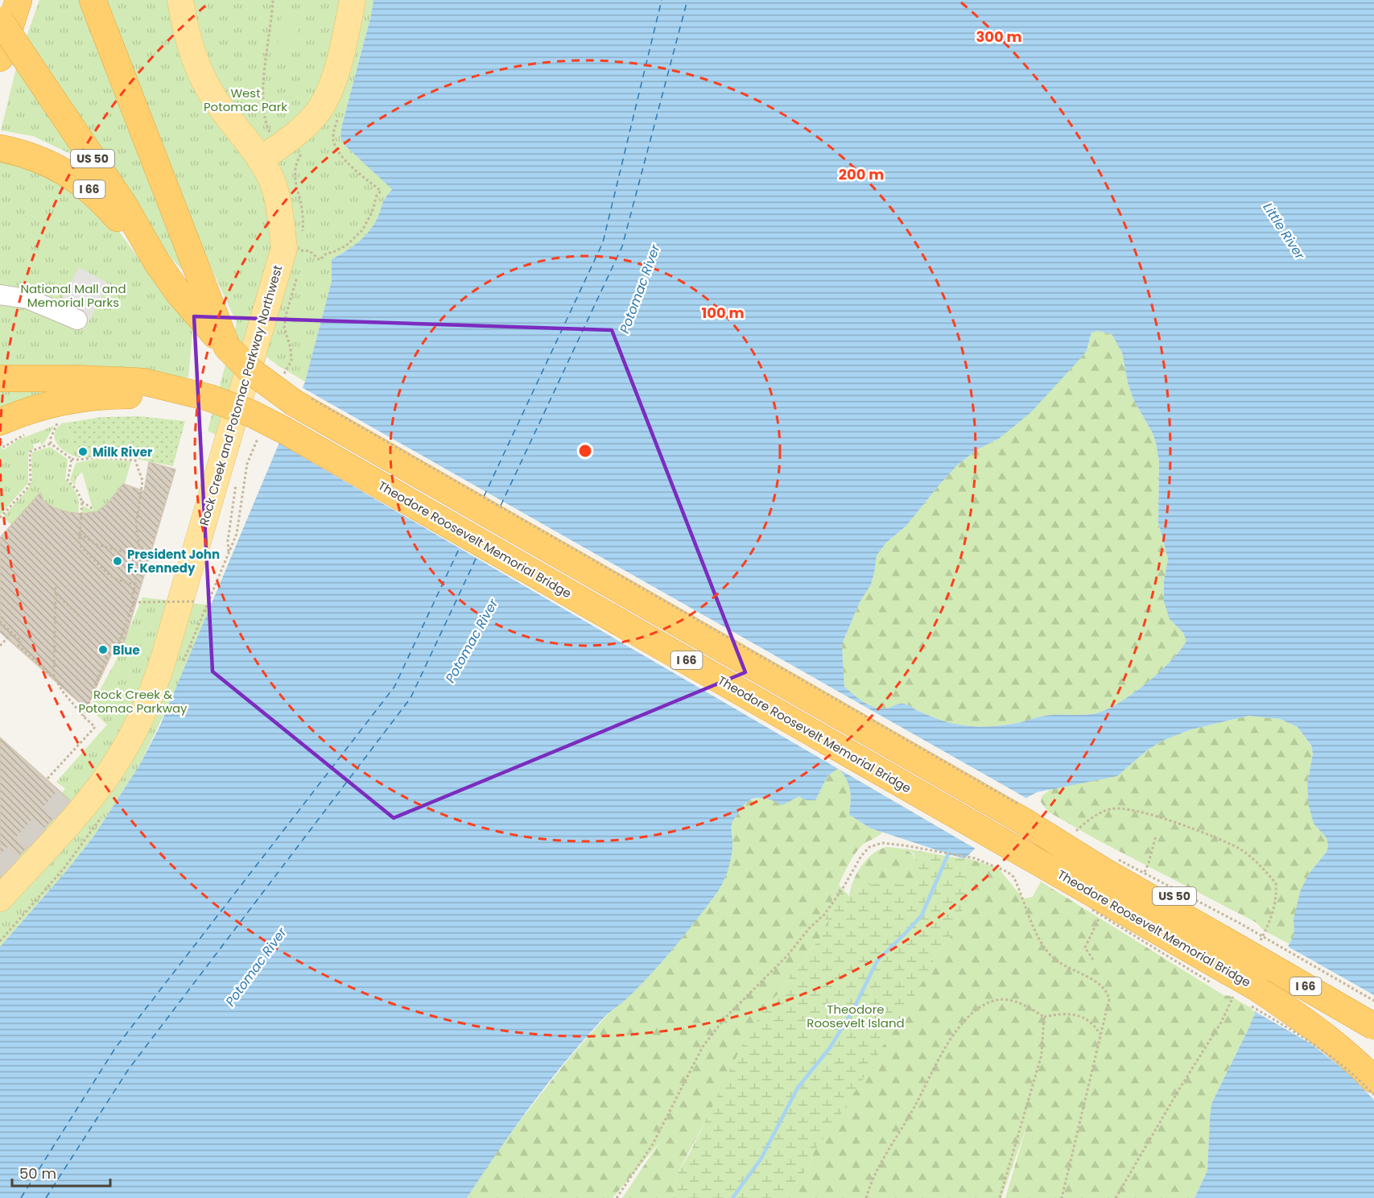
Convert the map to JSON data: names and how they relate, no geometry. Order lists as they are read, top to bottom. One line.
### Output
{"streets":{"highway":["US 50","I 66","Theodore Roosevelt Memorial Bridge"],"main road":["Rock Creek and Potomac Parkway Northwest"]},"crossings":[["US 50","I 66"],["US 50","Theodore Roosevelt Memorial Bridge"],["I 66","Theodore Roosevelt Memorial Bridge"]],"water":["Little River","Potomac River"],"parks":["West Potomac Park","National Mall and Memorial Parks","Rock Creek & Potomac Parkway","Theodore Roosevelt Island"],"places":["Milk River","President John F. Kennedy","Blue"],"scale_bar":"50 m","rings":["300 m","200 m","100 m"]}
